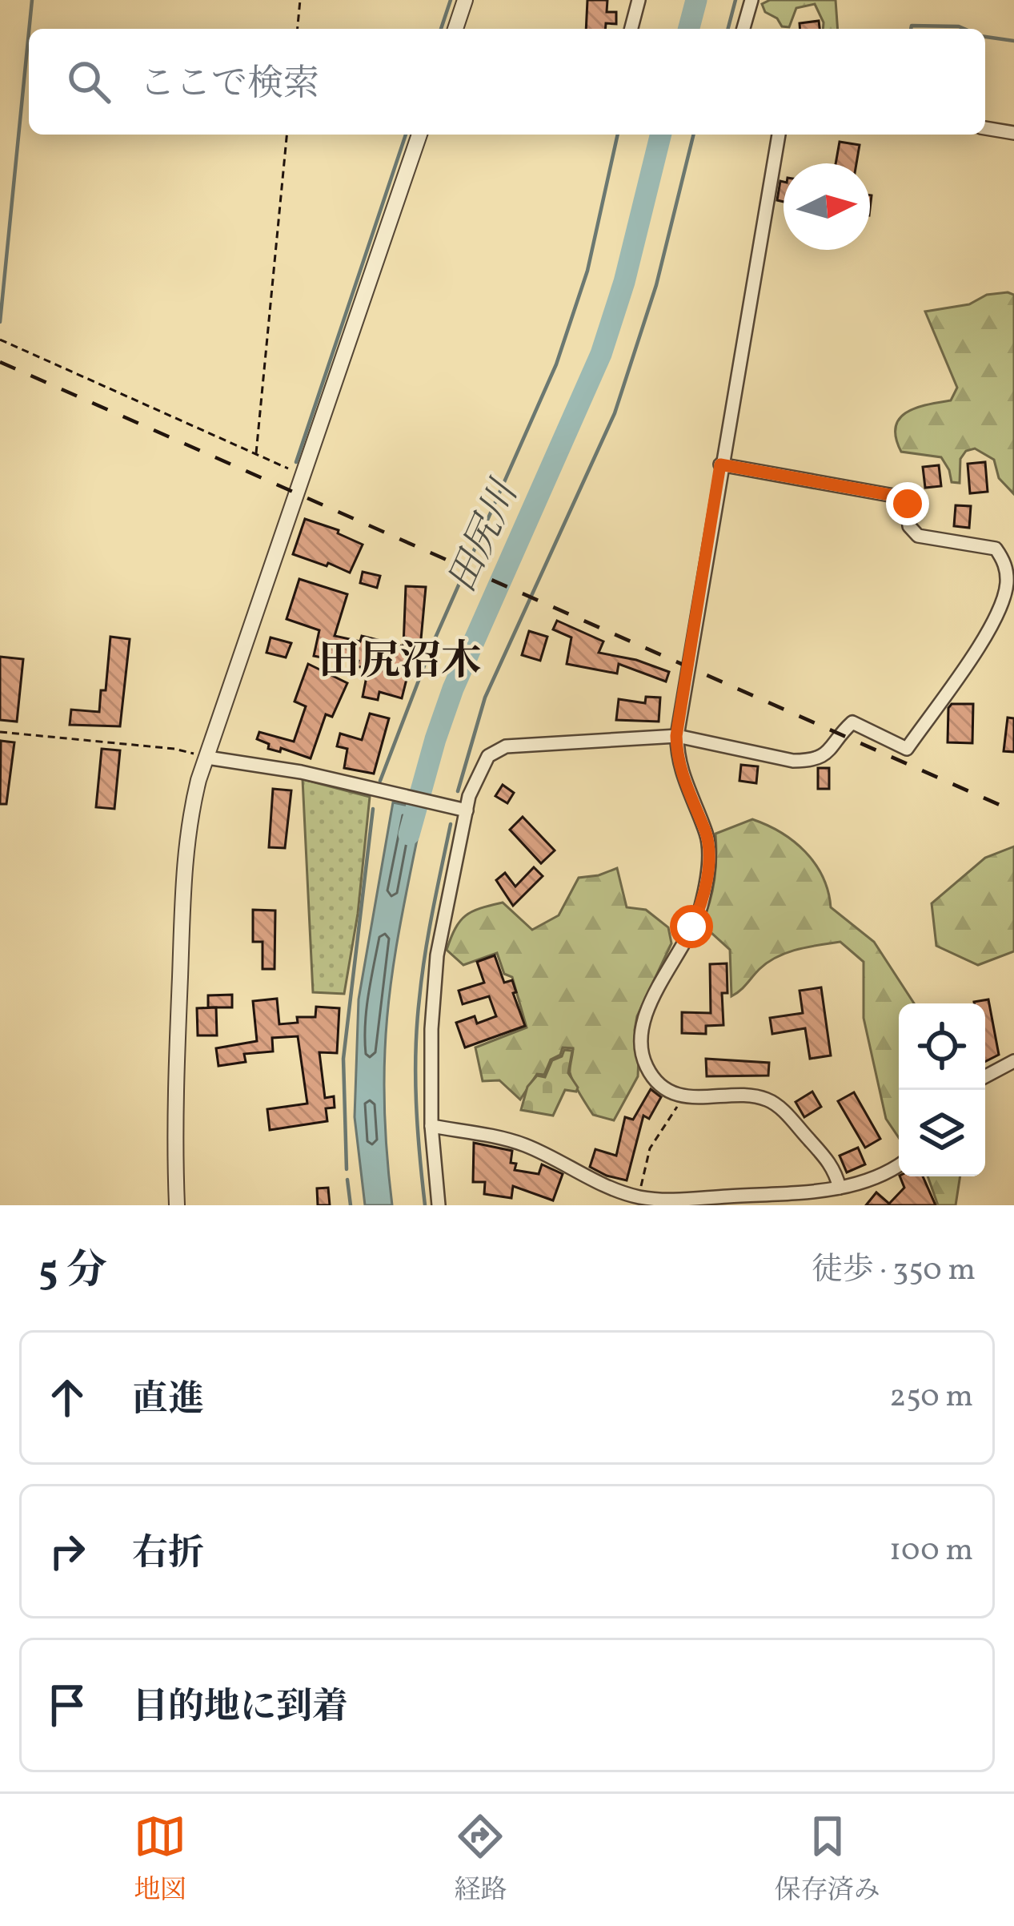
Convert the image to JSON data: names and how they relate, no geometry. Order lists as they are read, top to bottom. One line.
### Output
{"districts":["田尻沼木"],"water":["田尻川"],"north":"right","page":{"search":"ここで検索","heading":["5 分","徒歩 · 350 m"],"list":[["直進","250 m"],["右折","100 m"],"目的地に到着"],"nav":["地図","経路","保存済み"]}}
